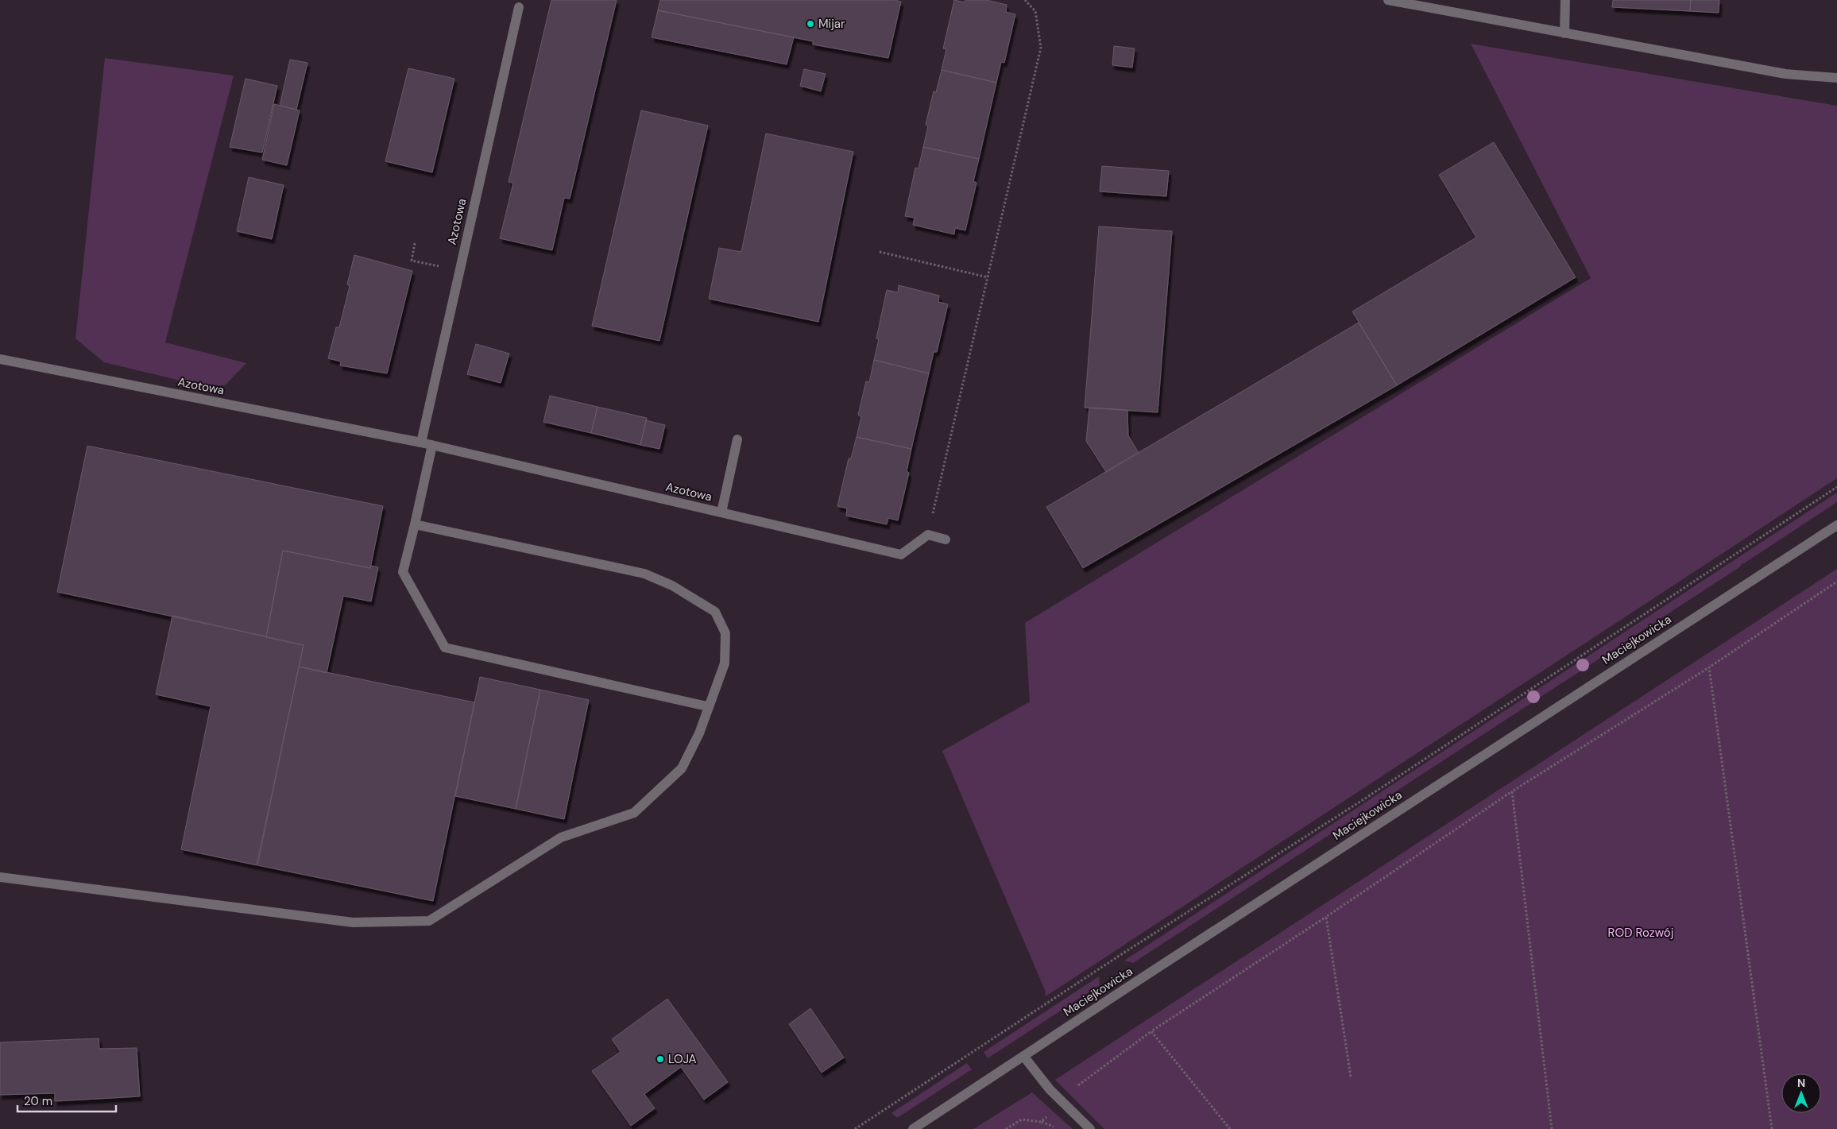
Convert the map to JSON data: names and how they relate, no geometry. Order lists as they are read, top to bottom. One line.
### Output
{"streets":{"street":["Azotowa","Maciejkowicka"]},"parks":["ROD Rozwój"],"places":["Mijar","LOJA"],"scale_bar":"20 m","north":"top"}
